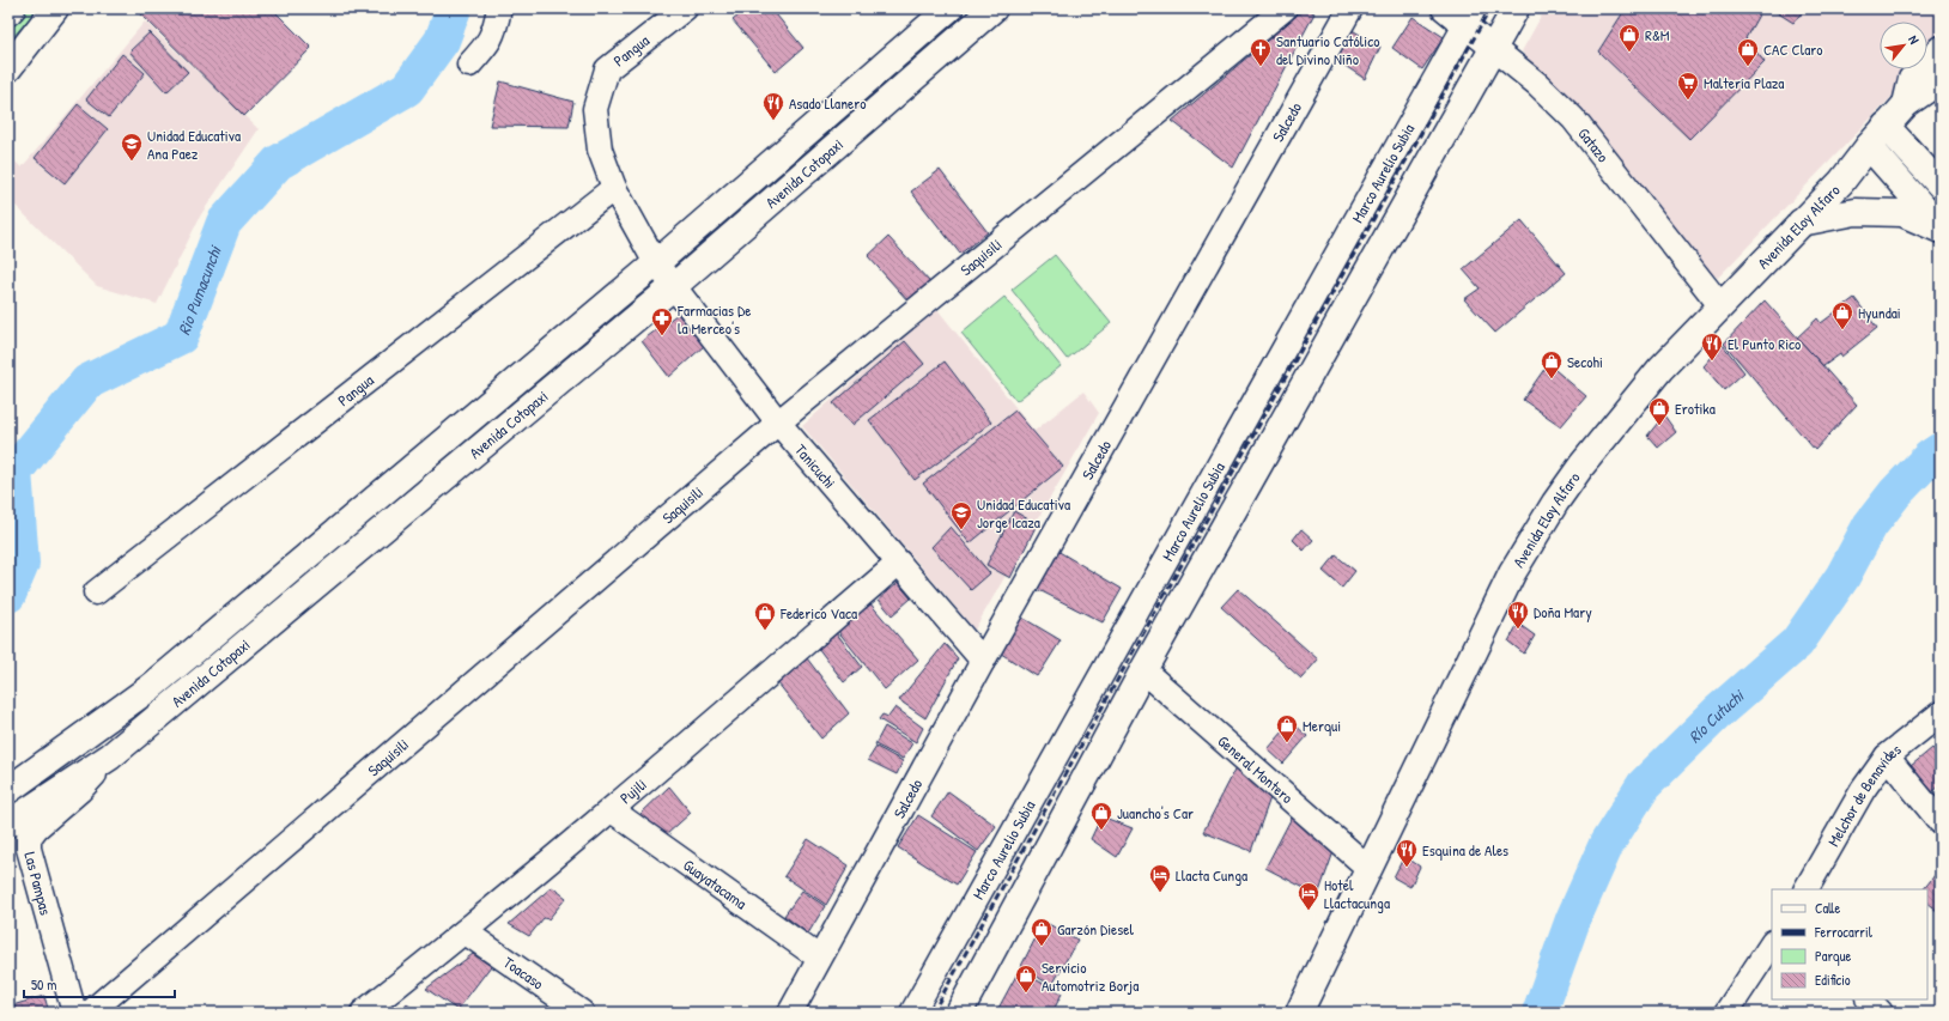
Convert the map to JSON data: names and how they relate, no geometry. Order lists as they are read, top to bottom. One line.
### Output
{"streets":{"main road":["Avenida Cotopaxi","Avenida Eloy Alfaro"],"street":["Pangua","Salcedo","Gatazo","Marco Aurelio Subia","Saquisili","Tanicuchi","General Montero","Pujili","Melchor de Benavides","Las Pampas","Guayatacama","Toacaso"]},"crossings":[["Pangua","Avenida Cotopaxi"],["Pangua","Tanicuchi"],["Salcedo","Tanicuchi"],["Salcedo","Guayatacama"],["Gatazo","Marco Aurelio Subia"],["Gatazo","Avenida Eloy Alfaro"],["Avenida Cotopaxi","Tanicuchi"],["Avenida Cotopaxi","Las Pampas"],["Avenida Eloy Alfaro","General Montero"],["Saquisili","Tanicuchi"],["Tanicuchi","Pujili"],["Pujili","Guayatacama"],["Pujili","Toacaso"]],"water":["Rio Pumacunchi","Río Cutuchi"],"places":{"shop":["R&M","CAC Claro","Hyundai","Secohi","Erotika","Federico Vaca","Merqui","Juancho's Car","Garzón Diesel","Servicio Automotriz Borja"],"church":["Santuario Católico del Divino Niño"],"supermarket":["Maltería Plaza"],"restaurant":["Asado Llanero","El Punto Rico","Doña Mary","Esquina de Ales"],"school or university":["Unidad Educativa Ana Paez","Unidad Educativa Jorge Icaza"],"pharmacy":["Farmacias De la Merceo's"],"hotel":["Llacta Cunga","Hotel Llactacunga"]},"legend":["Calle","Ferrocarril","Parque","Edificio"],"scale_bar":"50 m","north":"top right"}
